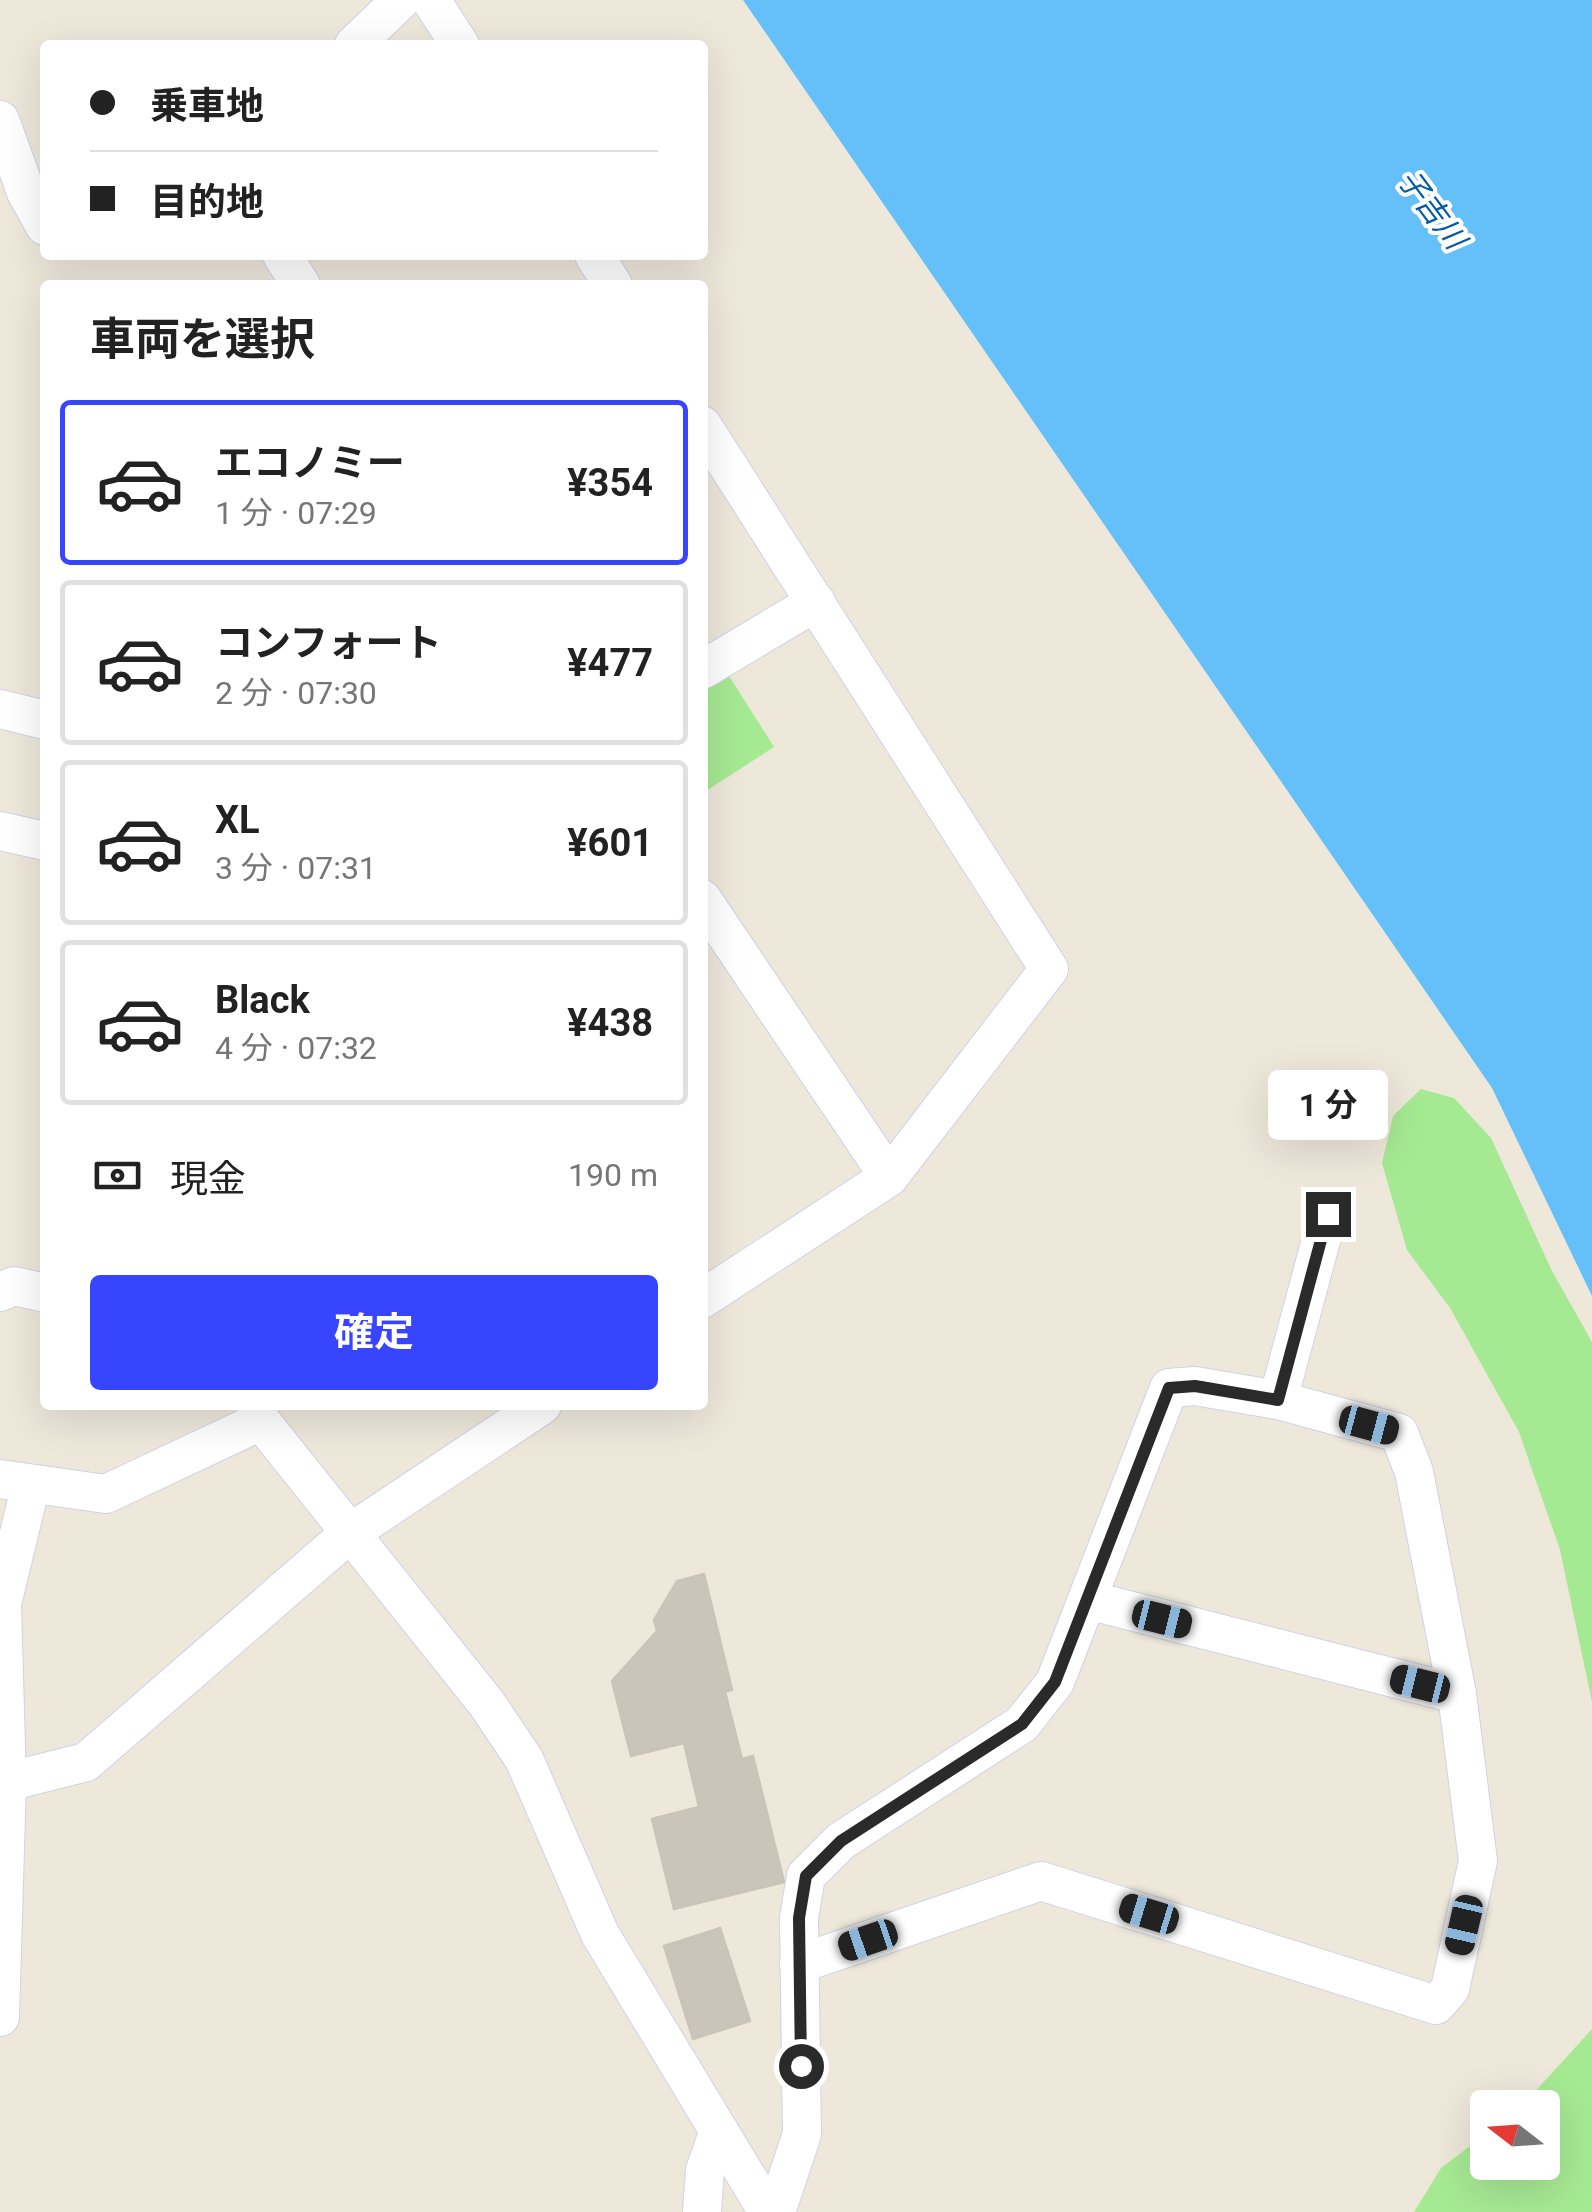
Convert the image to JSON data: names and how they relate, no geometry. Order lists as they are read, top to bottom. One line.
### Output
{"water":["子吉川"],"north":"left","page":{"banner":["乗車地","目的地"],"heading":"車両を選択","list":[{"name":"エコノミー","note":"1 分 · 07:29","value":"¥354"},{"name":"コンフォート","note":"2 分 · 07:30","value":"¥477"},{"name":"XL","note":"3 分 · 07:31","value":"¥601"},{"name":"Black","note":"4 分 · 07:32","value":"¥438"}],"bubble":"1 分","pay":["現金","190 m"],"buttons":"確定"}}
